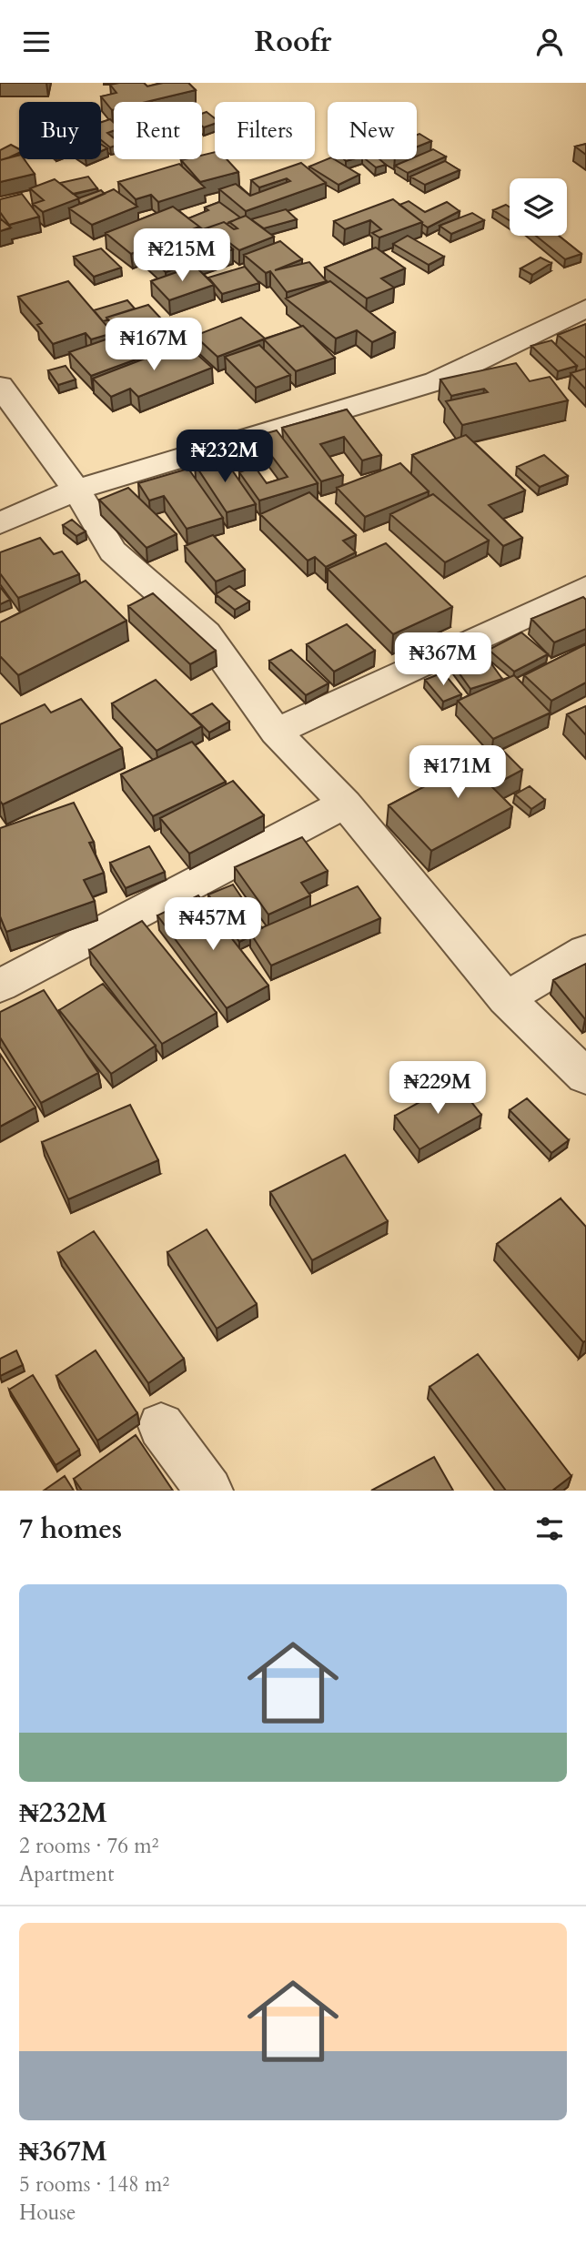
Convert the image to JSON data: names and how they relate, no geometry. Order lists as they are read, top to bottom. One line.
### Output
{"page":{"header":"Roofr","chip":["Buy","Rent","Filters","New"],"price":["₦215M","₦167M","₦232M","₦367M","₦171M","₦457M","₦229M"],"heading":"7 homes","list":[{"name":"₦232M","note":"2 rooms · 76 m² · Apartment"},{"name":"₦367M","note":"5 rooms · 148 m² · House"}]}}
